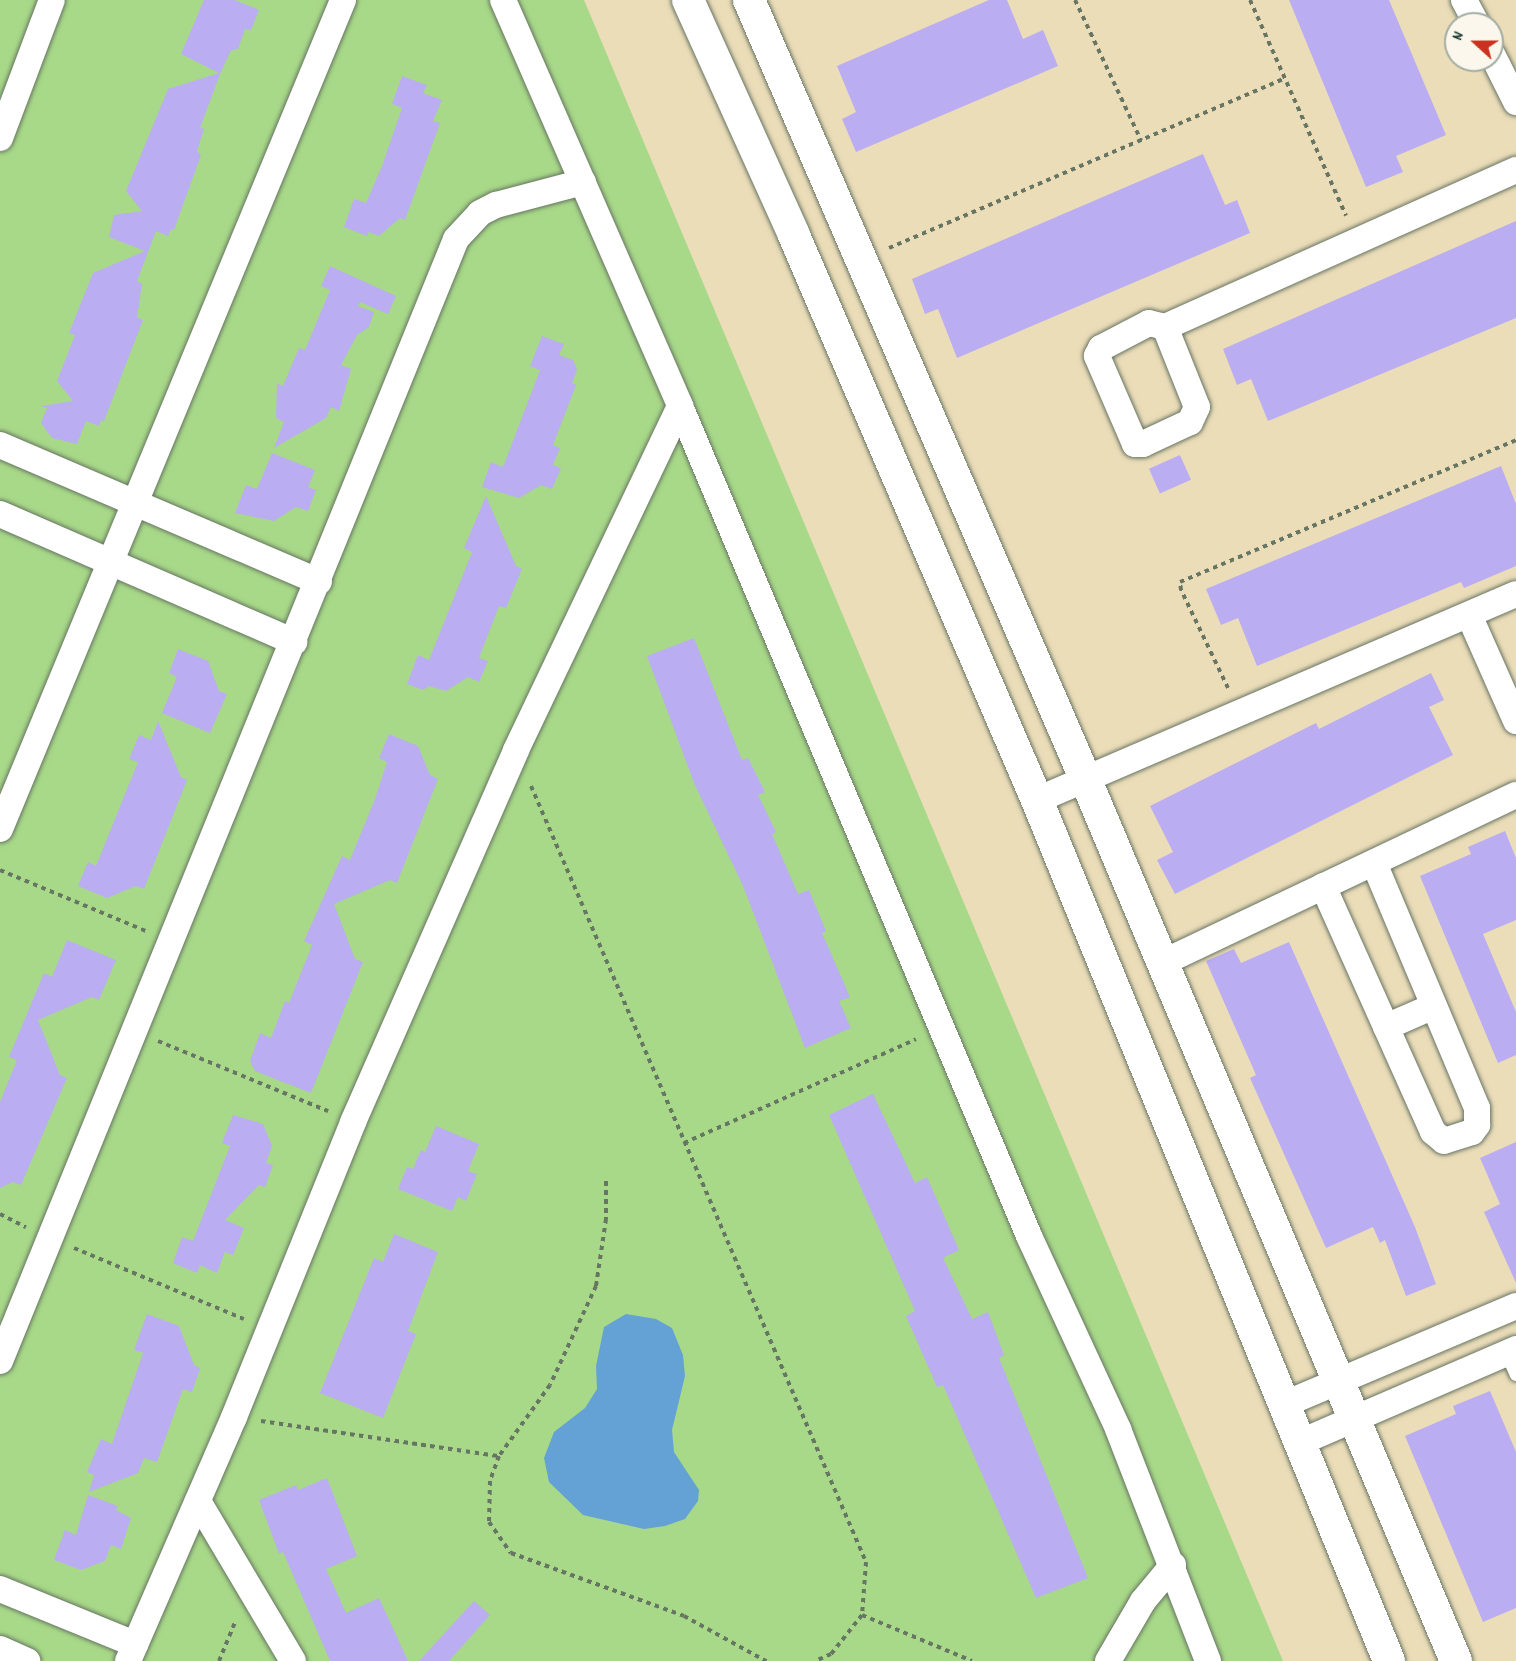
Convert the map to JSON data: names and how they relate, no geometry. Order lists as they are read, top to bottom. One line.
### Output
{"north":"left"}
